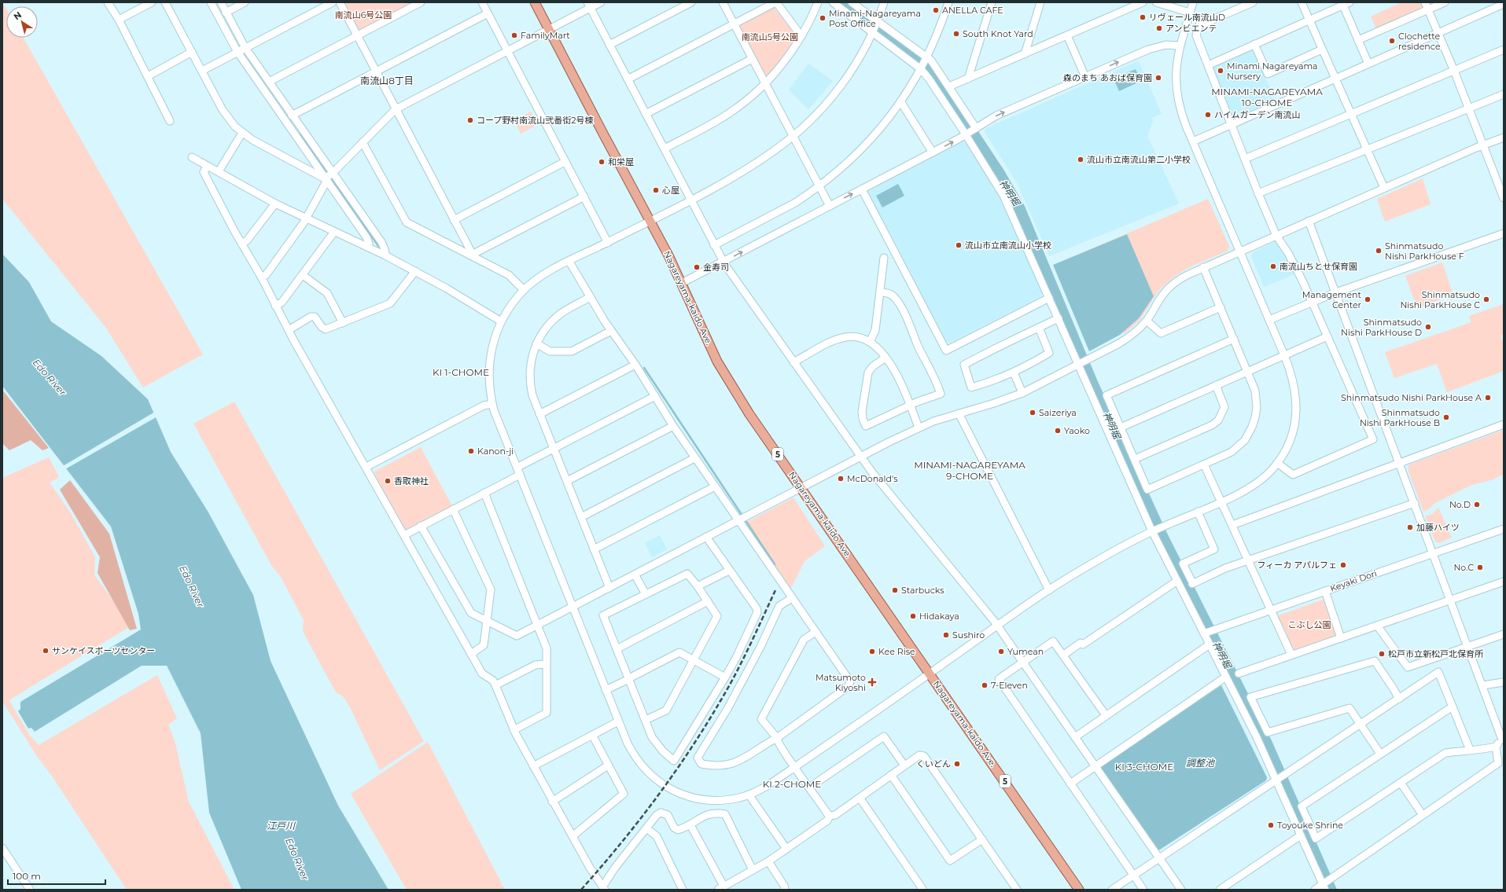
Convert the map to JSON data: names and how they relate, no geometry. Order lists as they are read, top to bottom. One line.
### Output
{"streets":{"main road":["Nagareyama-kaido Ave.","5"],"street":["Keyaki Dori"]},"districts":["南流山8丁目","MINAMI-NAGAREYAMA 10-CHOME","KI 1-CHOME","MINAMI-NAGAREYAMA 9-CHOME","KI 3-CHOME","KI 2-CHOME"],"water":["神明堀","Edo River","調整池","江戸川"],"parks":["南流山6号公園","南流山5号公園","こぶし公園"],"places":{"other":["ANELLA CAFE","リヴェール南流山D","Minami-Nagareyama Post Office","アンビエンテ","South Knot Yard","FamilyMart","Clochette residence","Minami Nagareyama Nursery","森のまち あおば保育園","ハイムガーデン南流山","コープ野村南流山弐番街2号棟","流山市立南流山第二小学校","和栄屋","心屋","流山市立南流山小学校","Shinmatsudo Nishi ParkHouse F","南流山ちとせ保育園","金寿司","Management Center","Shinmatsudo Nishi ParkHouse C","Shinmatsudo Nishi ParkHouse D","Shinmatsudo Nishi ParkHouse A","Saizeriya","Shinmatsudo Nishi ParkHouse B","Yaoko","Kanon-ji","McDonald's","香取神社","No.D","加藤ハイツ","フィーカ アパルフェ","No.C","Starbucks","Hidakaya","Sushiro","サンケイスポーツセンター","Kee Rise","Yumean","松戸市立新松戸北保育所","7-Eleven","くいどん","Toyouke Shrine"],"health":["Matsumoto Kiyoshi"]},"scale_bar":"100 m","north":"top left"}
